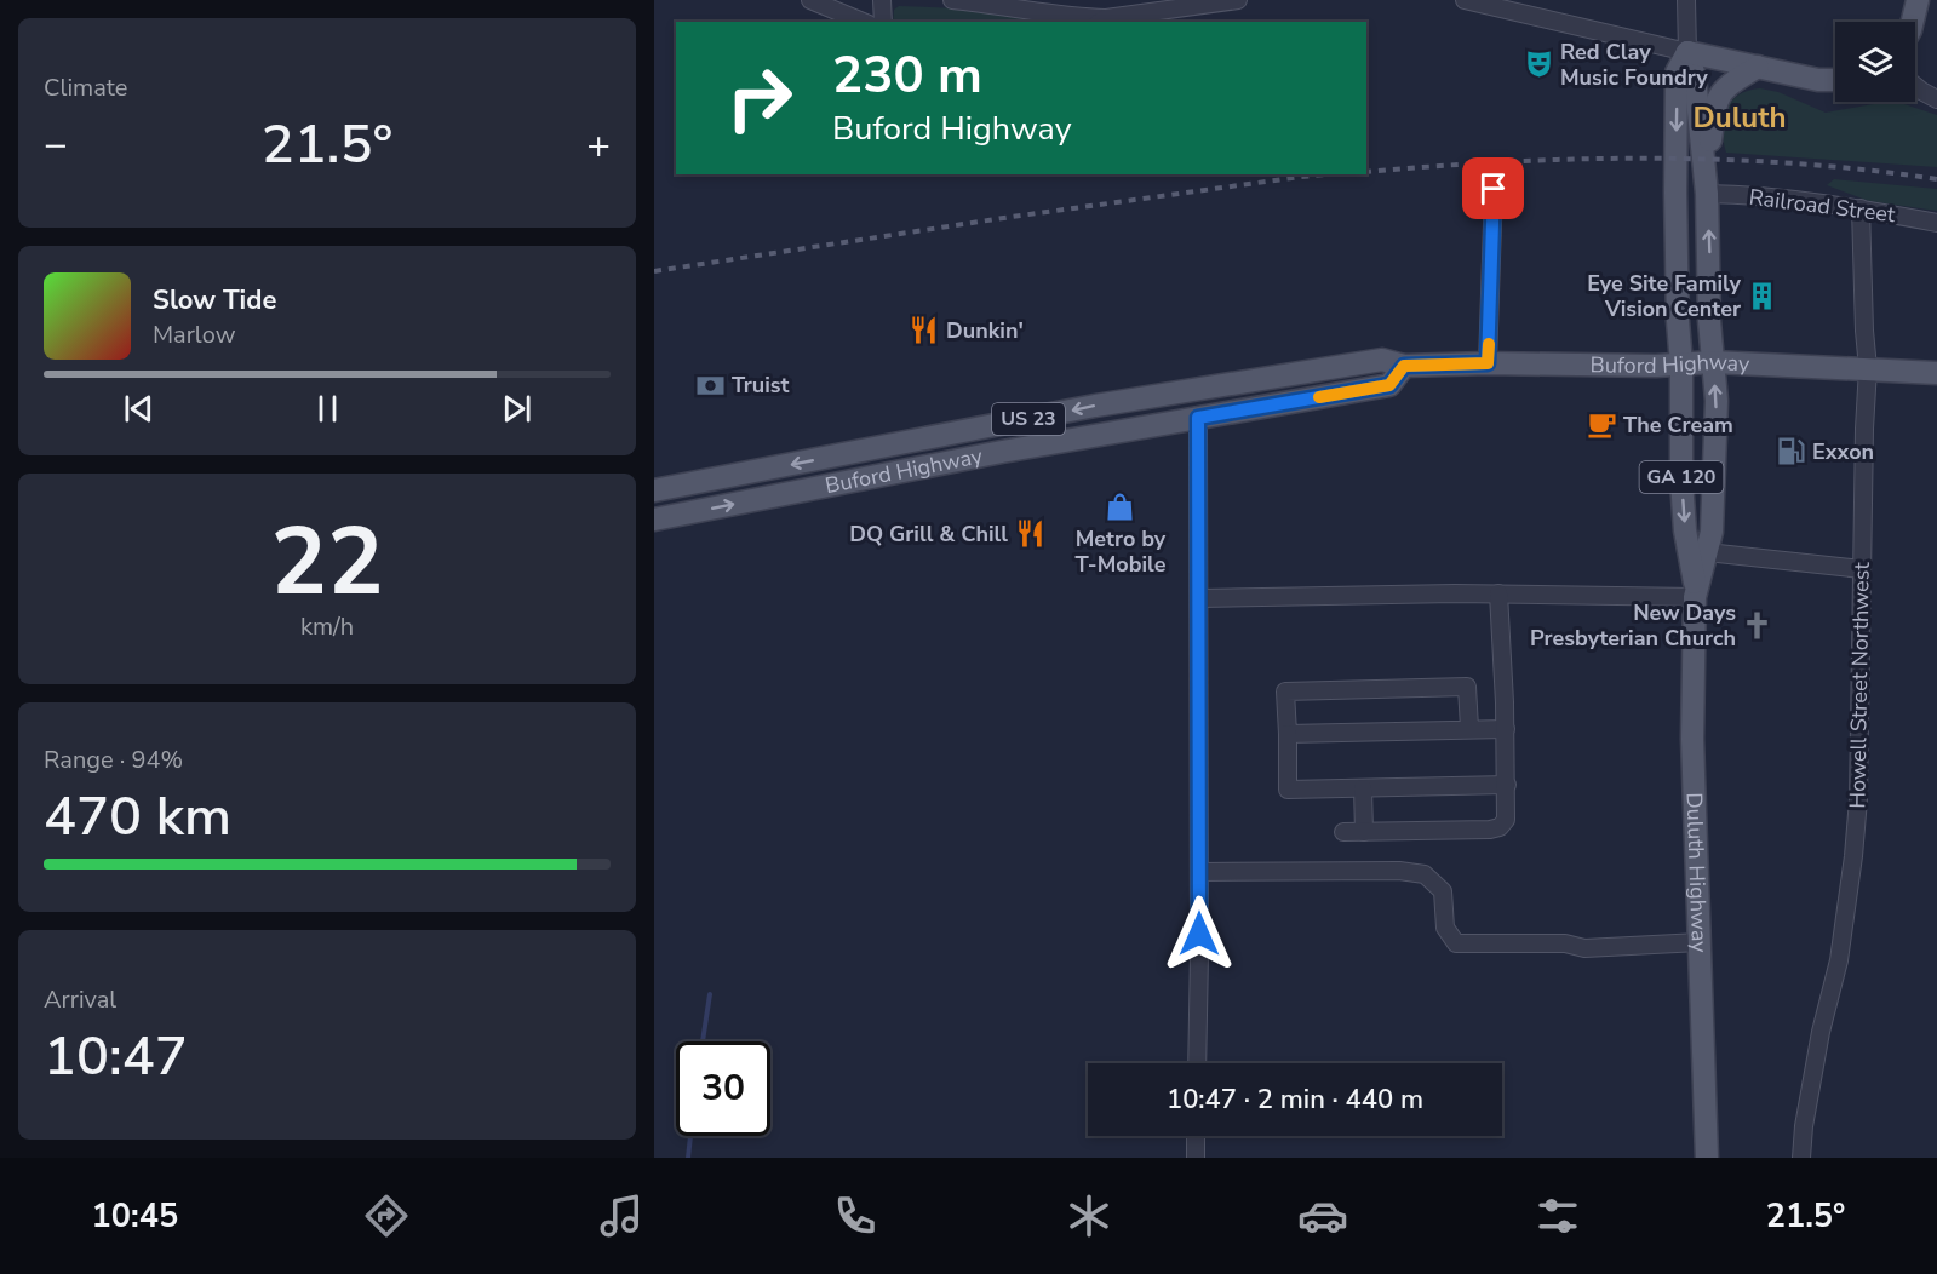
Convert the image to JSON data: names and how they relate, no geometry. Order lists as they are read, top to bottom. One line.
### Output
{"streets":{"main road":["Buford Highway","US 23","GA 120","Duluth Highway"],"street":["Railroad Street","Howell Street Northwest"]},"crossings":[["Railroad Street","Howell Street Northwest"],["Railroad Street","Duluth Highway"],["Buford Highway","Howell Street Northwest"],["Buford Highway","Duluth Highway"]],"districts":["Duluth"],"places":{"theatre":["Red Clay Music Foundry"],"building":["Eye Site Family Vision Center"],"restaurant":["Dunkin'","DQ Grill & Chill"],"bank":["Truist"],"cafe":["The Cream"],"fuel station":["Exxon"],"shop":["Metro by T-Mobile"],"church":["New Days Presbyterian Church"]},"page":{"tile":["Climate",["22","km/h"],["Range · 94%","470 km"],["Arrival","10:47"]],"turn":["230 m","Buford Highway"],"heat":["−","21.5°","+"],"song":["Slow Tide","Marlow"],"limit":"30","trip":"10:47 · 2 min · 440 m","tabs":["10:45","21.5°"]}}
